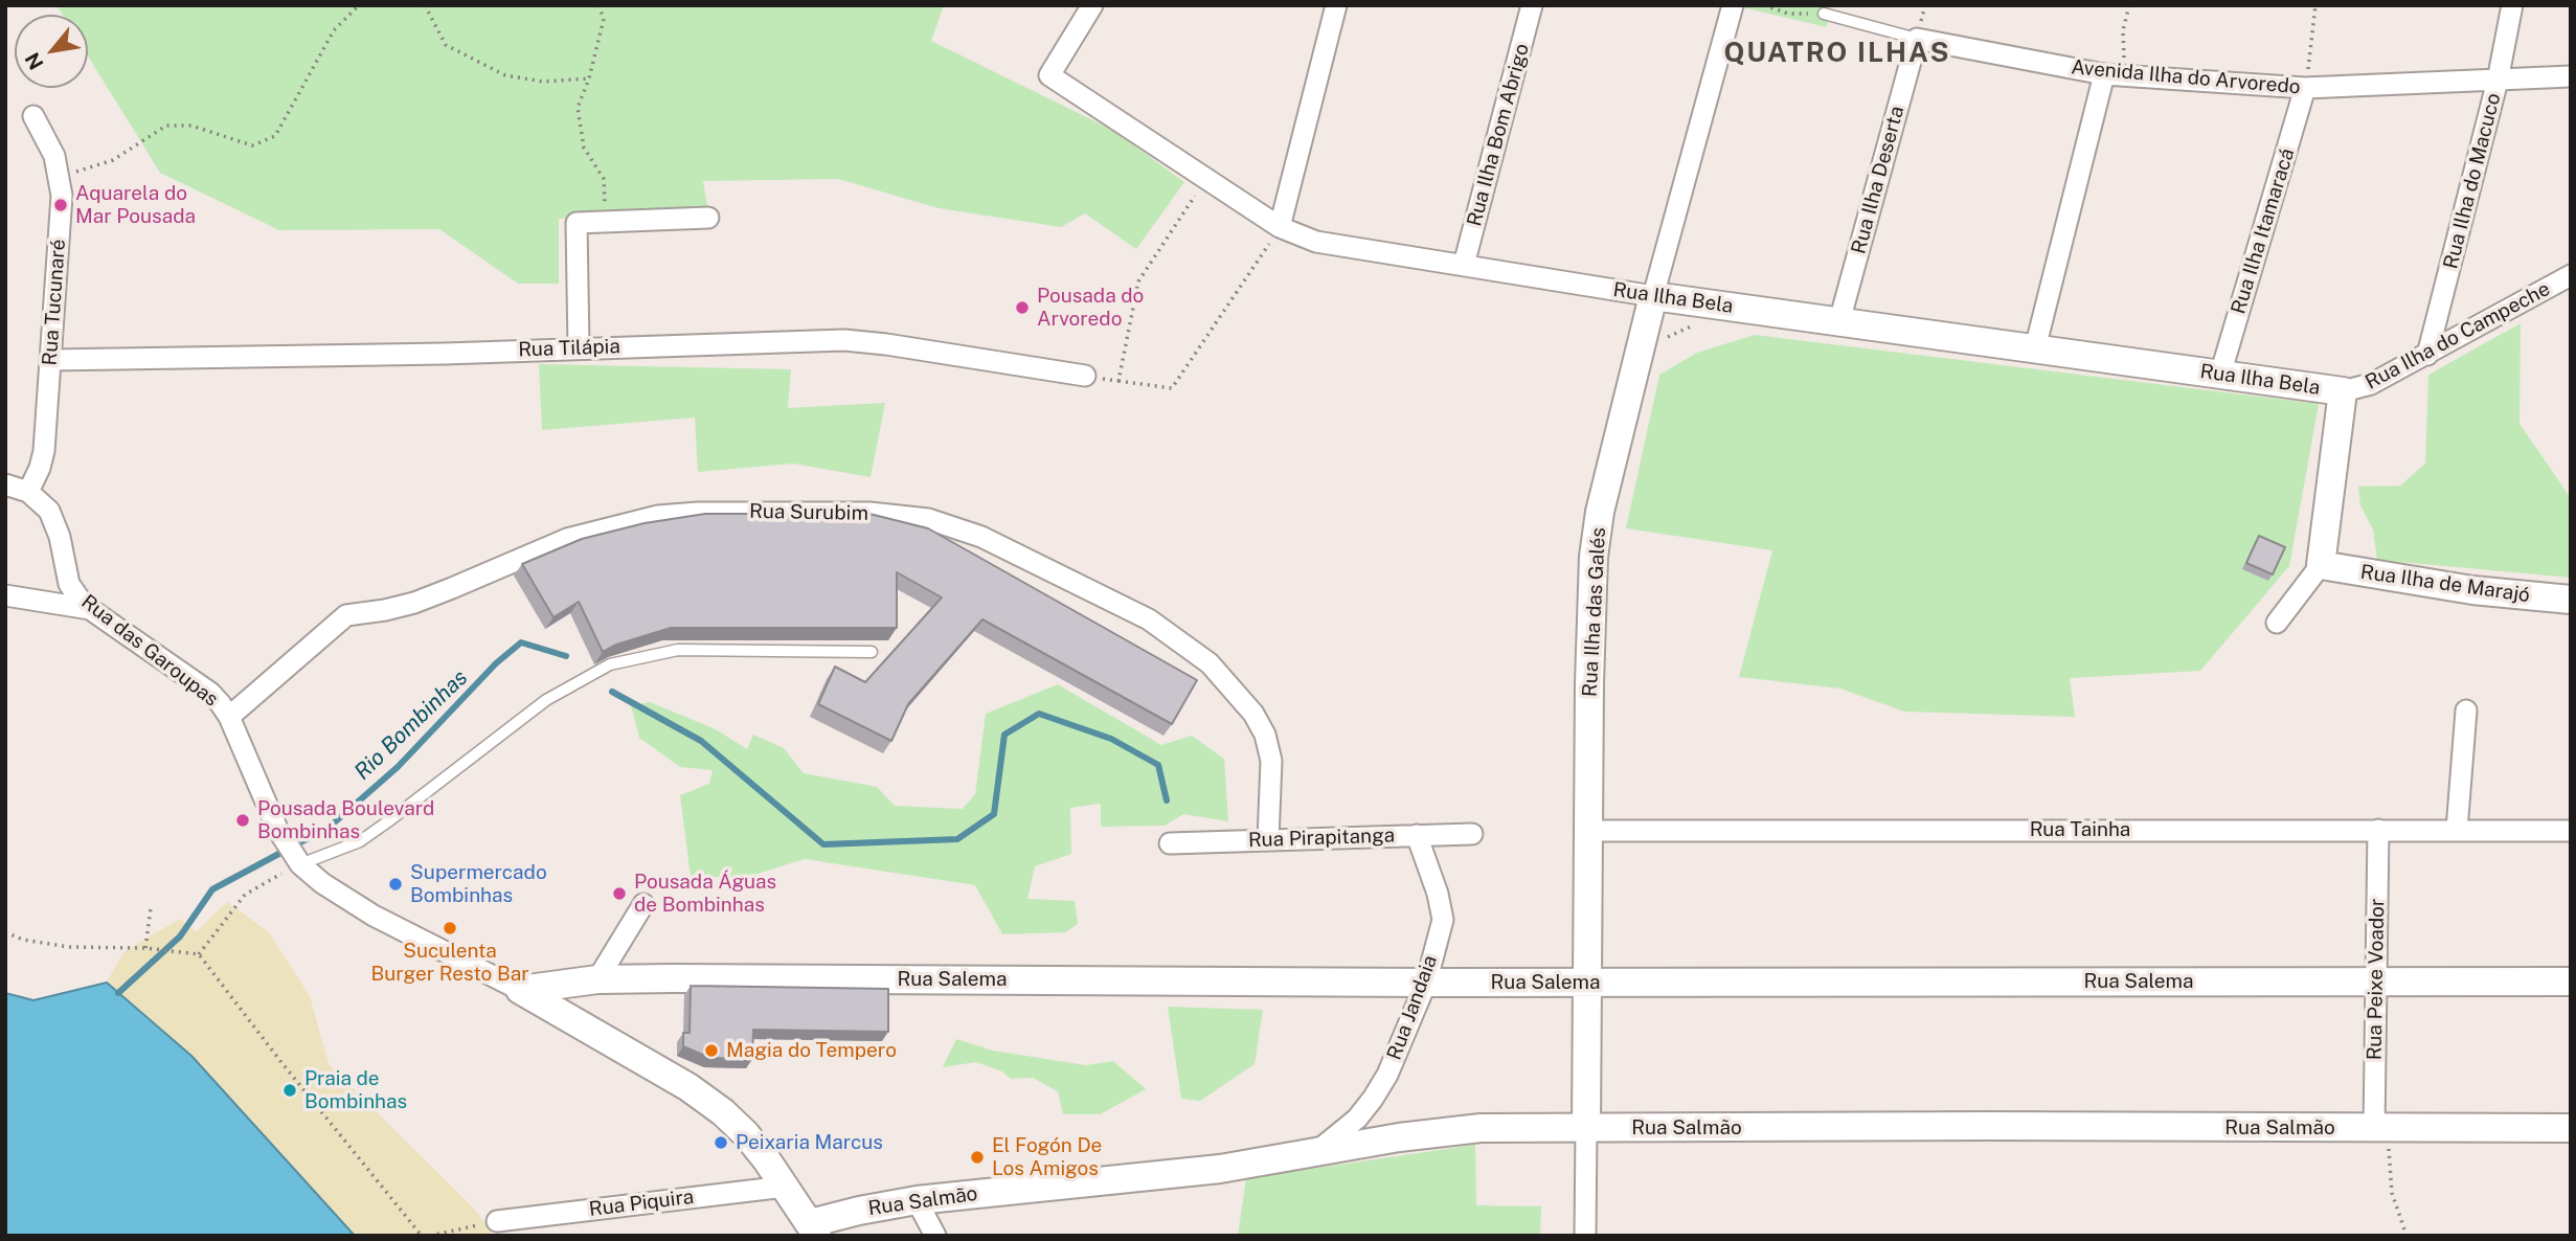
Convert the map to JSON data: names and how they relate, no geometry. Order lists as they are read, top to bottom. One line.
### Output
{"streets":{"main road":["Rua Ilha Bela","Rua Ilha de Marajó","Rua Ilha das Galés","Rua Salema","Rua Salmão"],"street":["Avenida Ilha do Arvoredo","Rua Ilha Bom Abrigo","Rua Ilha Deserta","Rua Ilha do Macuco","Rua Ilha Itamaracá","Rua Tucunaré","Rua Ilha do Campeche","Rua Tilápia","Rua Surubim","Rua das Garoupas","Rua Tainha","Rua Pirapitanga","Rua Peixe Voador","Rua Jandaia","Rua Piquira"]},"crossings":[["Avenida Ilha do Arvoredo","Rua Ilha Deserta"],["Avenida Ilha do Arvoredo","Rua Ilha do Macuco"],["Avenida Ilha do Arvoredo","Rua Ilha Itamaracá"],["Rua Ilha Bom Abrigo","Rua Ilha Bela"],["Rua Ilha Deserta","Rua Ilha Bela"],["Rua Ilha do Macuco","Rua Ilha do Campeche"],["Rua Ilha Itamaracá","Rua Ilha Bela"],["Rua Ilha Bela","Rua Ilha do Campeche"],["Rua Ilha Bela","Rua Ilha das Galés"],["Rua Tucunaré","Rua Tilápia"],["Rua Tucunaré","Rua das Garoupas"],["Rua Surubim","Rua das Garoupas"],["Rua Surubim","Rua Pirapitanga"],["Rua Ilha das Galés","Rua Tainha"],["Rua Ilha das Galés","Rua Salema"],["Rua Ilha das Galés","Rua Salmão"],["Rua das Garoupas","Rua Salema"],["Rua Tainha","Rua Peixe Voador"],["Rua Pirapitanga","Rua Jandaia"],["Rua Salema","Rua Peixe Voador"],["Rua Salema","Rua Jandaia"],["Rua Peixe Voador","Rua Salmão"],["Rua Jandaia","Rua Salmão"]],"districts":["QUATRO ILHAS"],"water":["Rio Bombinhas"],"places":["Aquarela do Mar Pousada","Pousada do Arvoredo","Pousada Boulevard Bombinhas","Supermercado Bombinhas","Pousada Águas de Bombinhas","Suculenta Burger Resto Bar","Magia do Tempero","Praia de Bombinhas","Peixaria Marcus","El Fogón De Los Amigos"],"north":"bottom left"}
